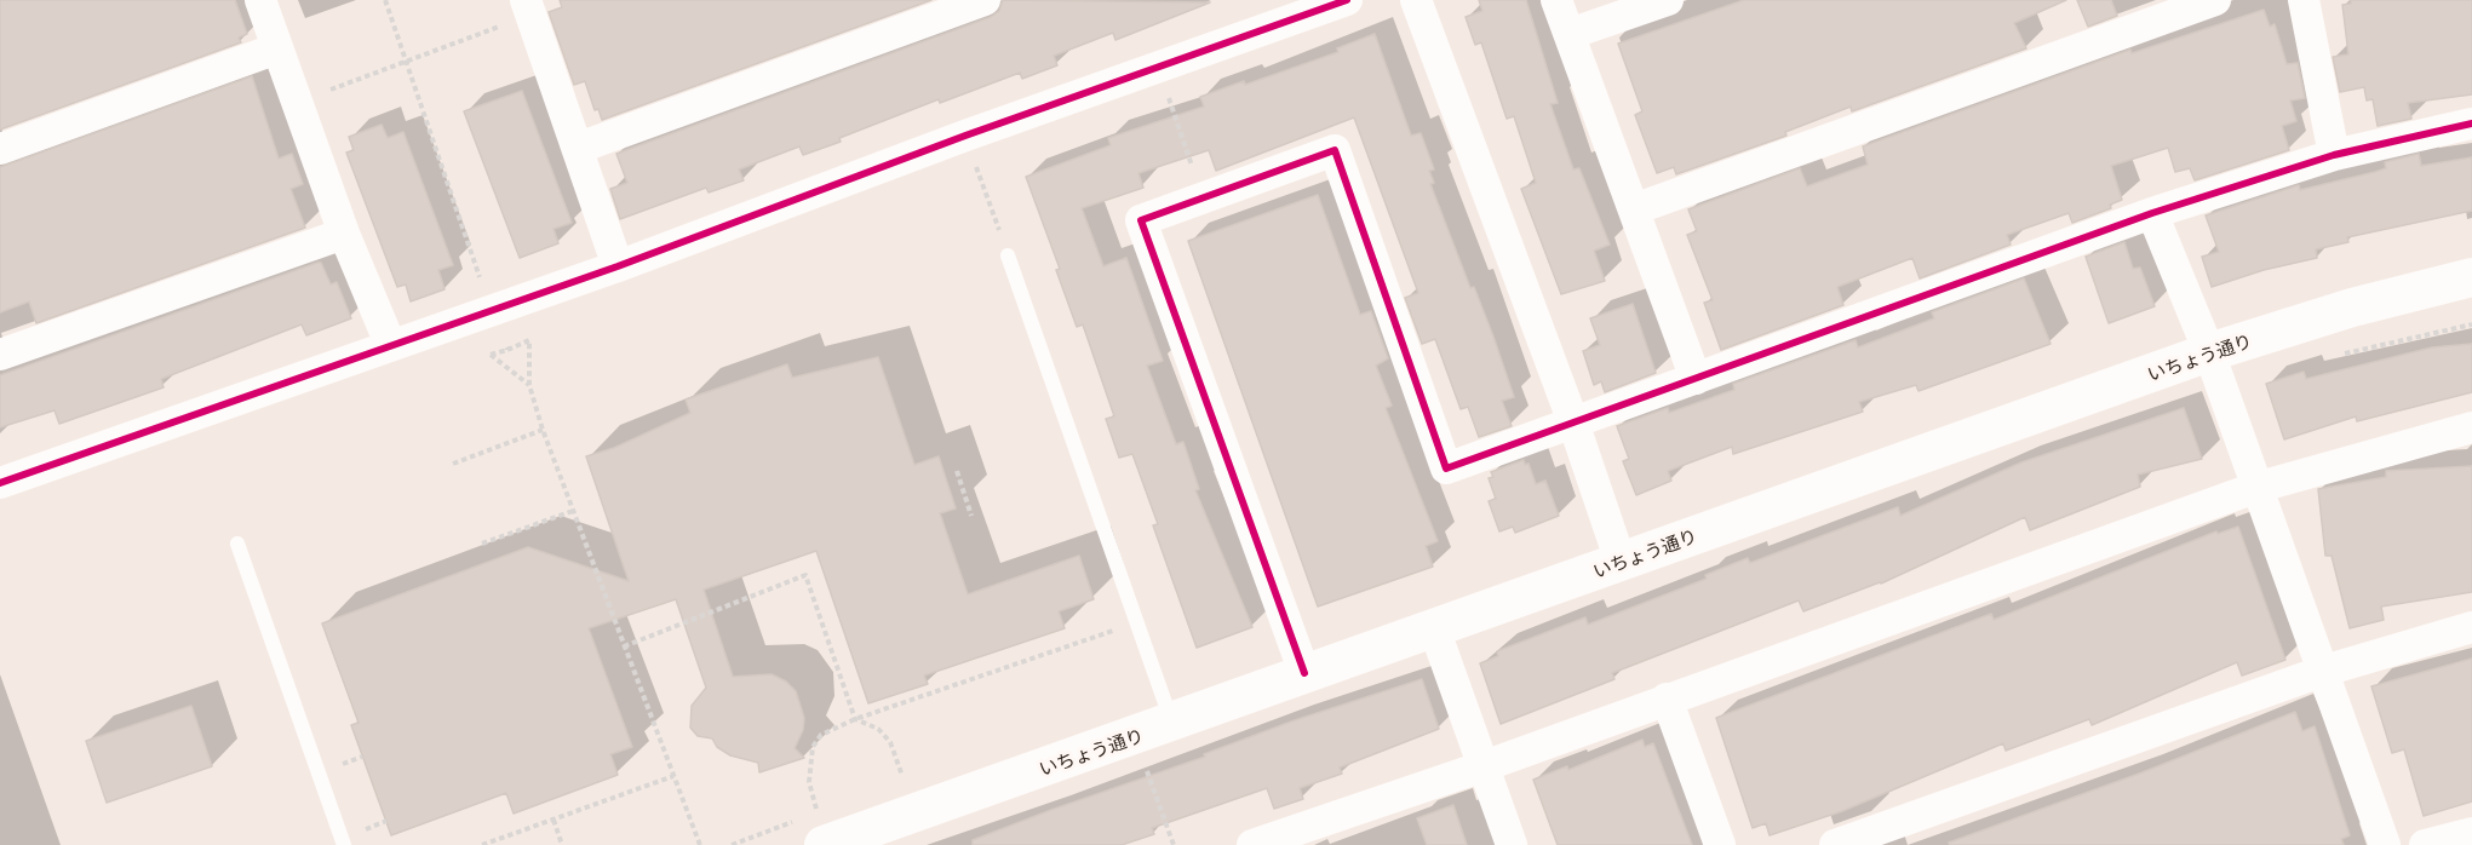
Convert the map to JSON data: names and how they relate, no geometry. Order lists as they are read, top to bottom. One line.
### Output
{"streets":{"street":["いちょう通り"]}}
